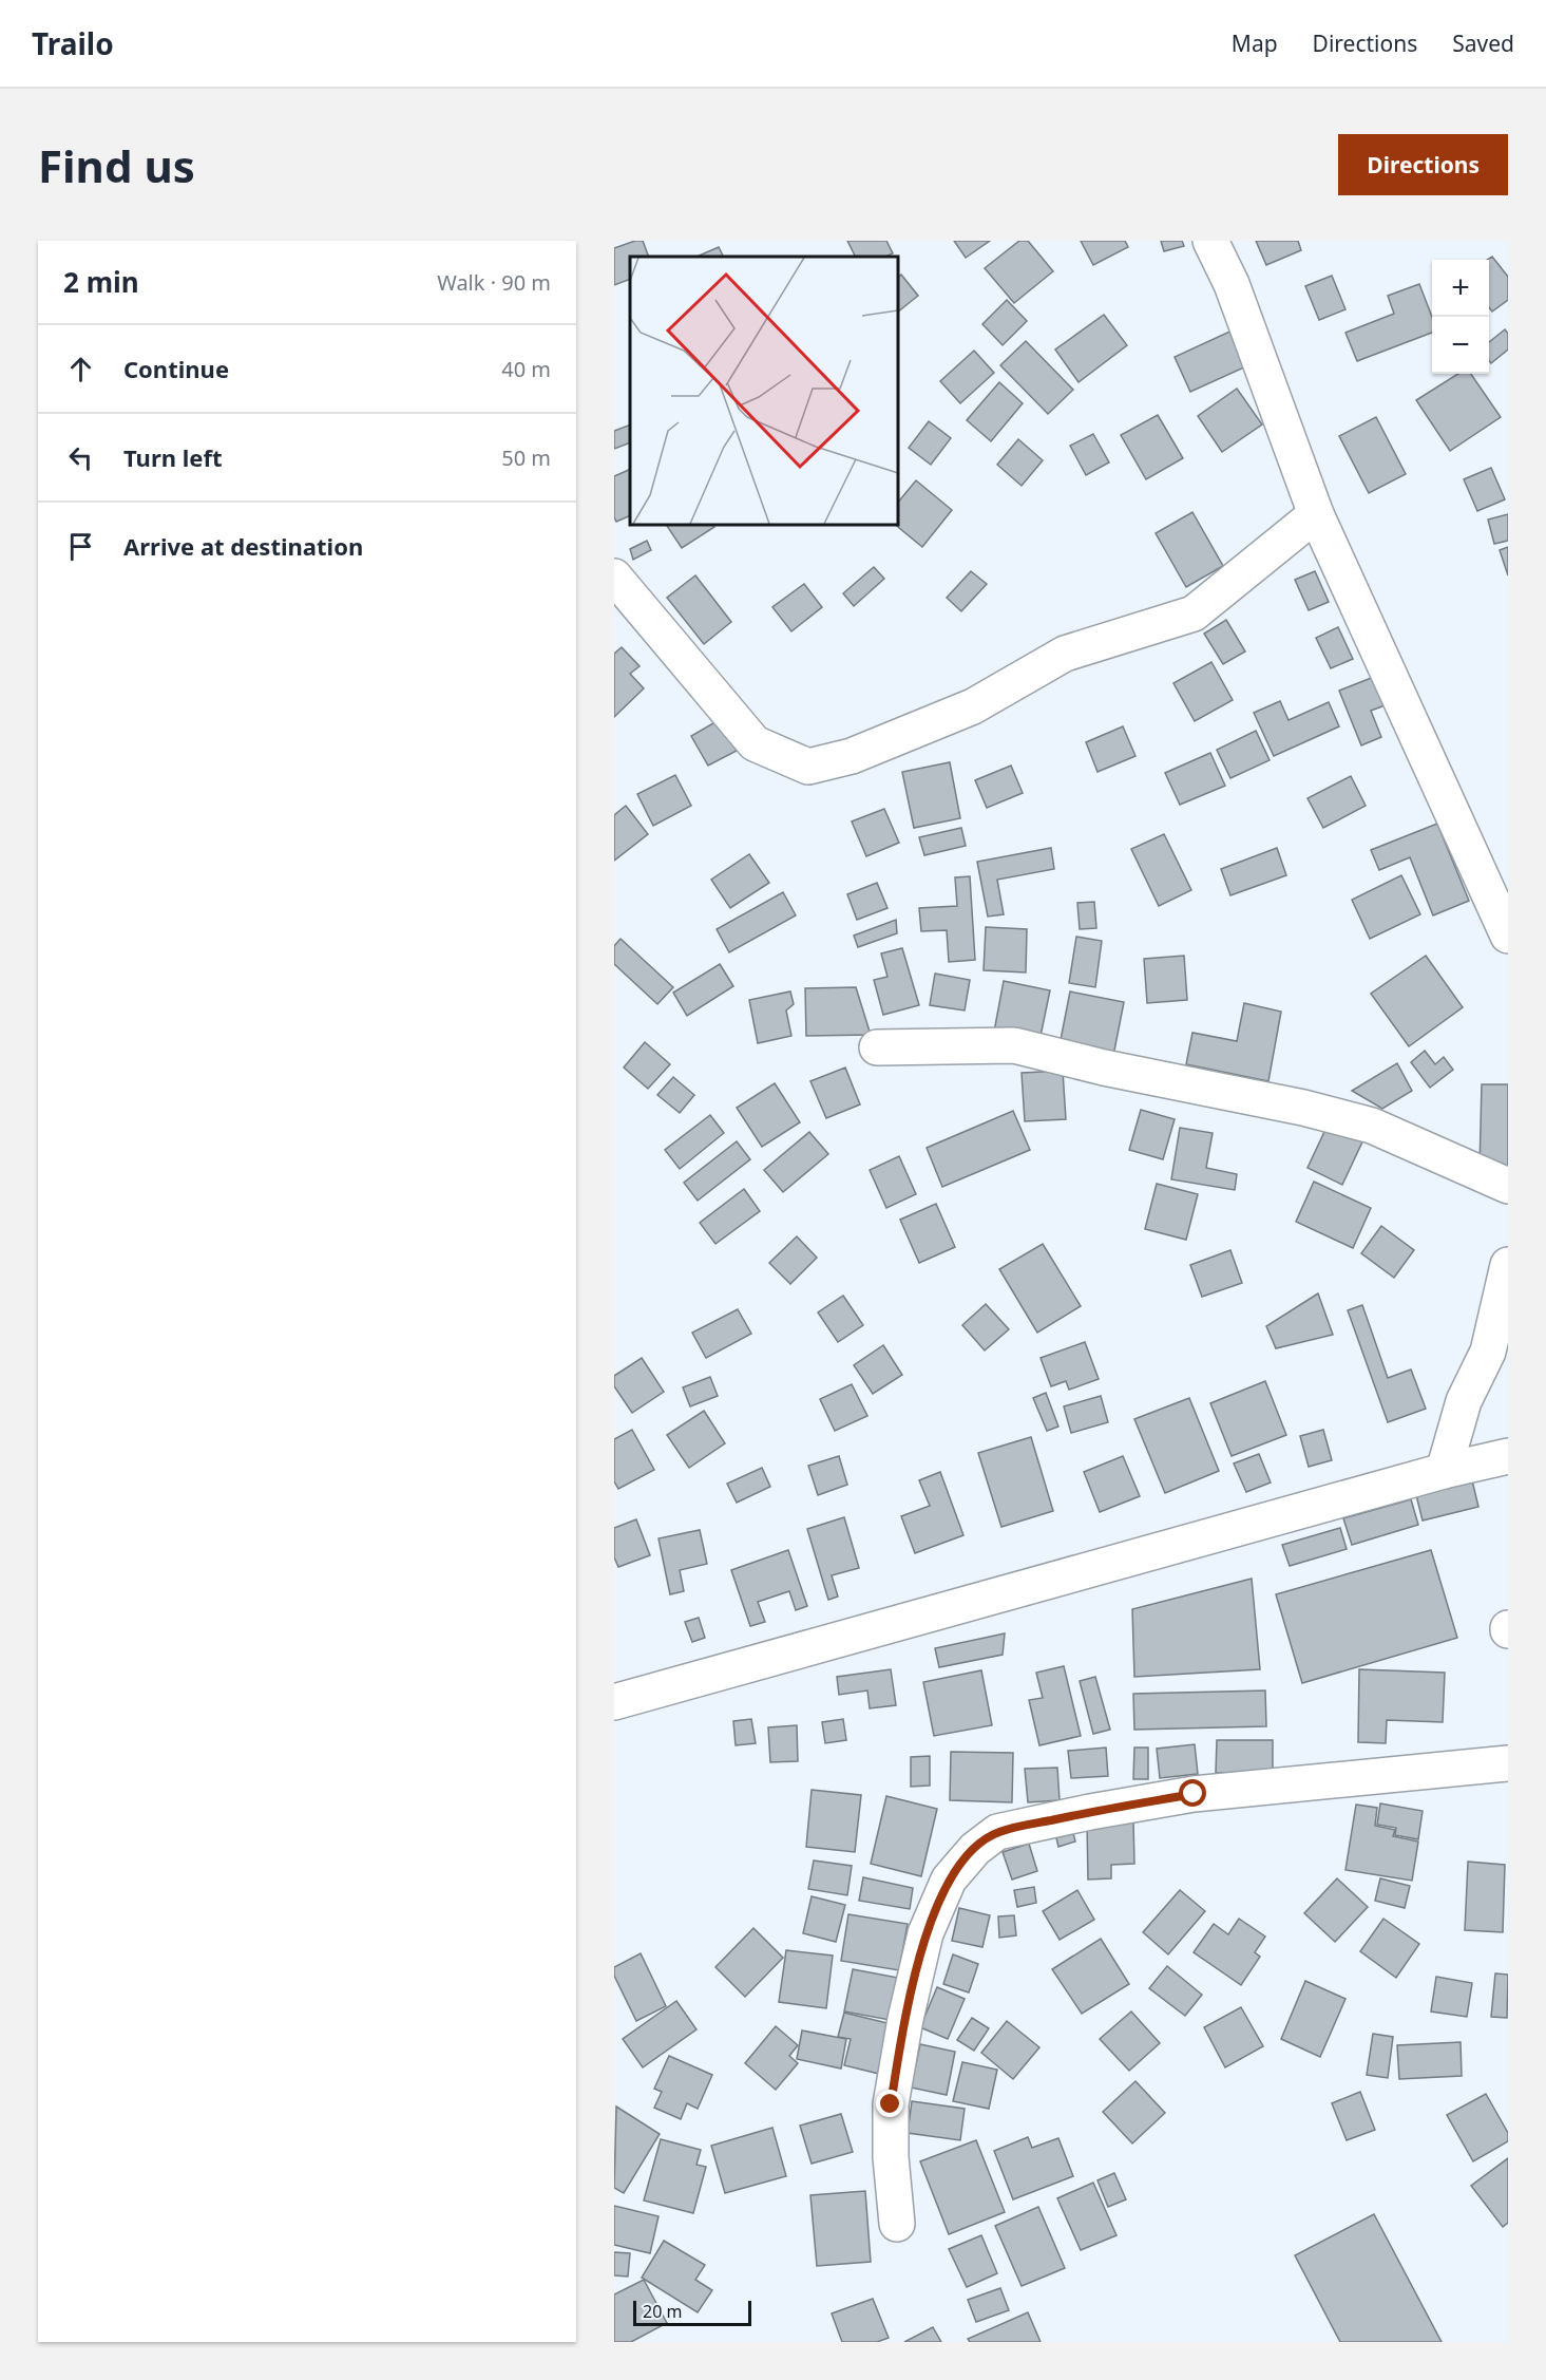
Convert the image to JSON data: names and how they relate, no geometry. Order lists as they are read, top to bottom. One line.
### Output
{"scale_bar":"20 m","page":{"header":"Trailo","nav":["Map","Directions","Saved"],"buttons":"Directions","title":"Find us","heading":["2 min","Walk · 90 m"],"map_buttons":["+","−"],"list":[["Continue","40 m"],["Turn left","50 m"],"Arrive at destination"],"scale":"20 m"}}
